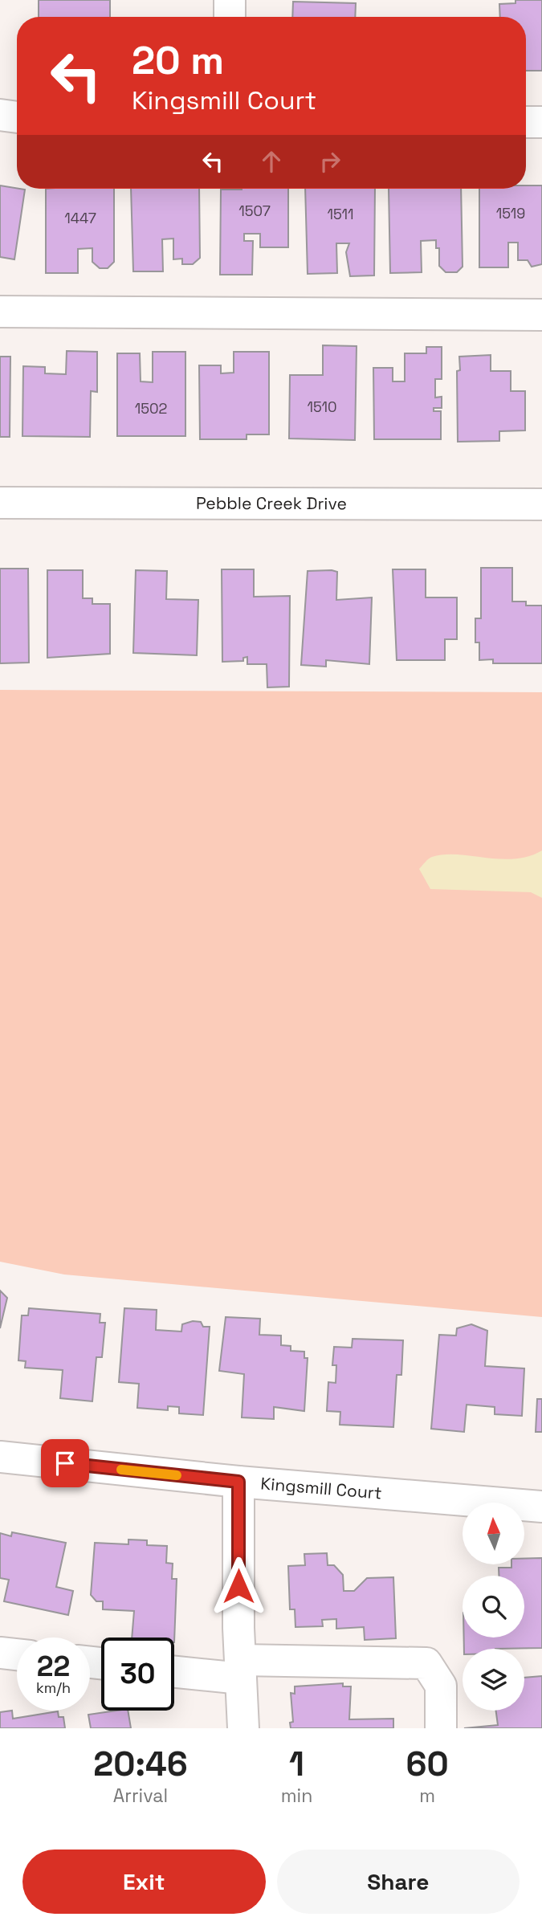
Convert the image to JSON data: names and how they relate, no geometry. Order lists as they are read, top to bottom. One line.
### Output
{"streets":{"street":["Pebble Creek Drive","Kingsmill Court"]},"house_numbers":["1507","1519","1511","1447","1510","1502"],"north":"top","page":{"turn":["20 m","Kingsmill Court"],"speed":"22 km/h","limit":"30","eta":["20:46","Arrival","1","min","60","m"],"buttons":["Exit","Share"]}}
